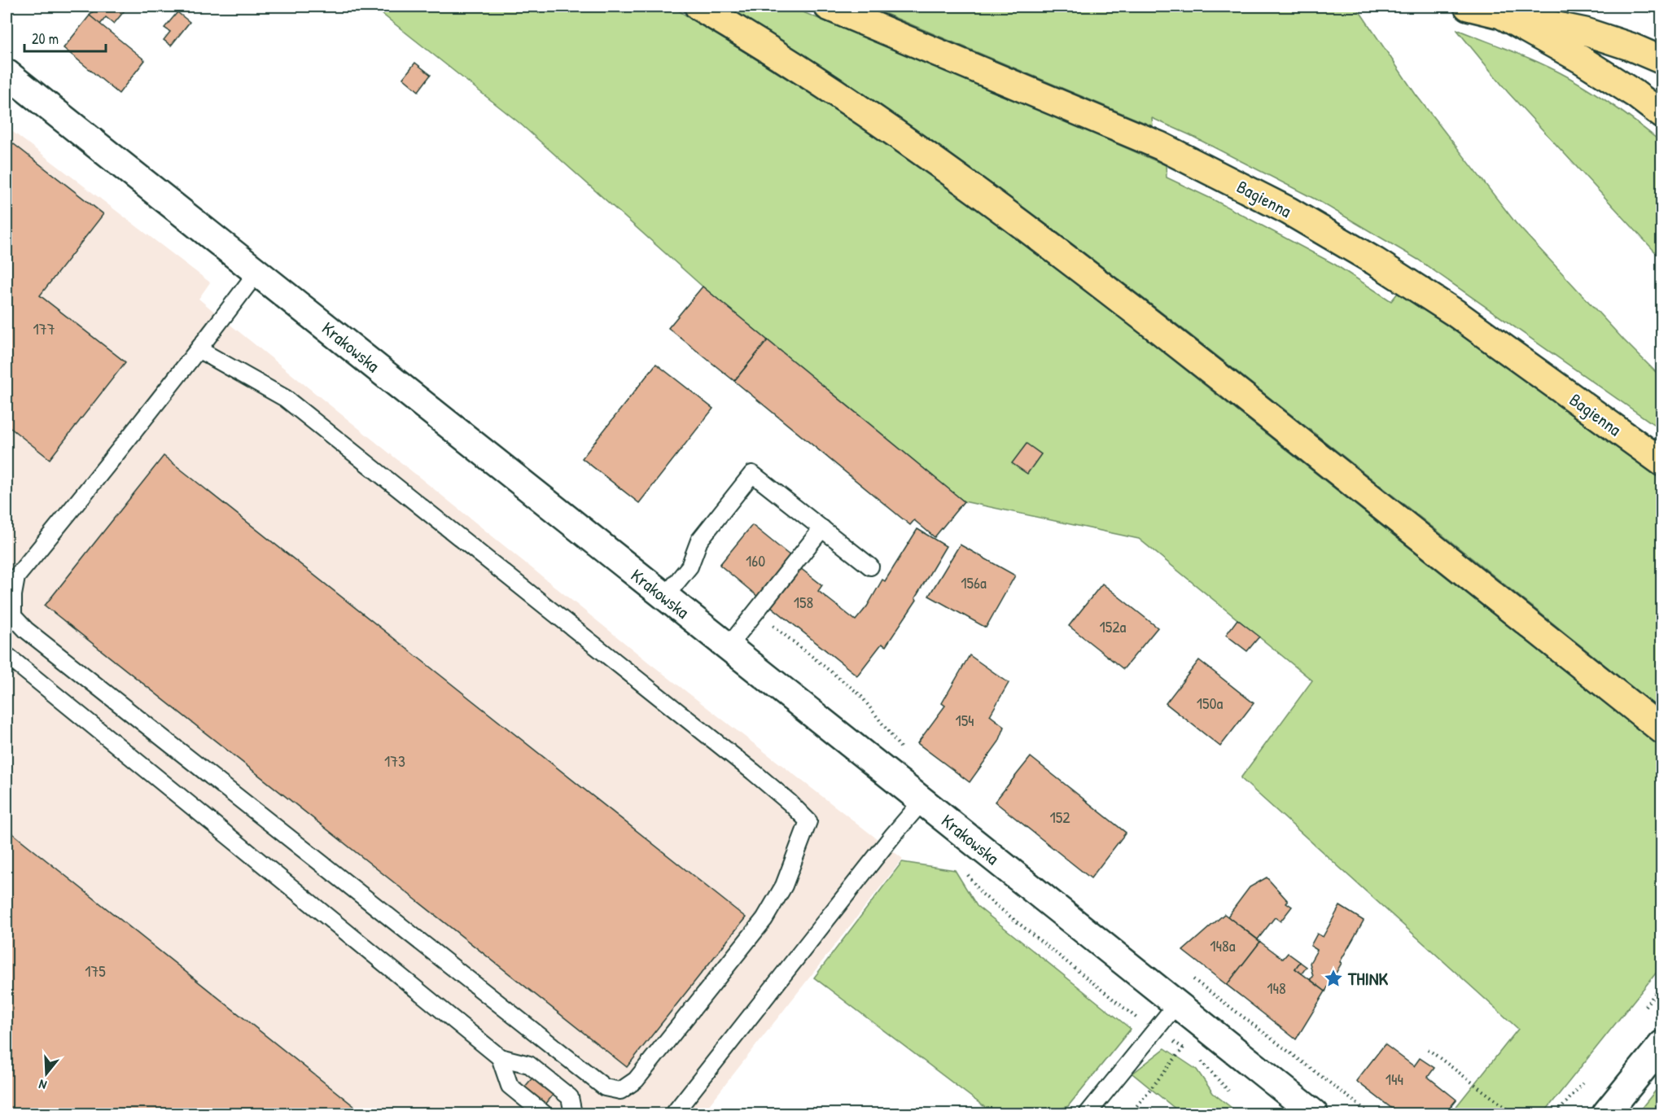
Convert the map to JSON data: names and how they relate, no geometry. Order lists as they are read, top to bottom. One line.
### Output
{"streets":{"main road":["Bagienna"],"street":["Krakowska"]},"places":{"place":["THINK"]},"house_numbers":["177","160","156a","158","152a","150a","154","173","152","148a","175","148","144"],"scale_bar":"20 m","north":"bottom"}
